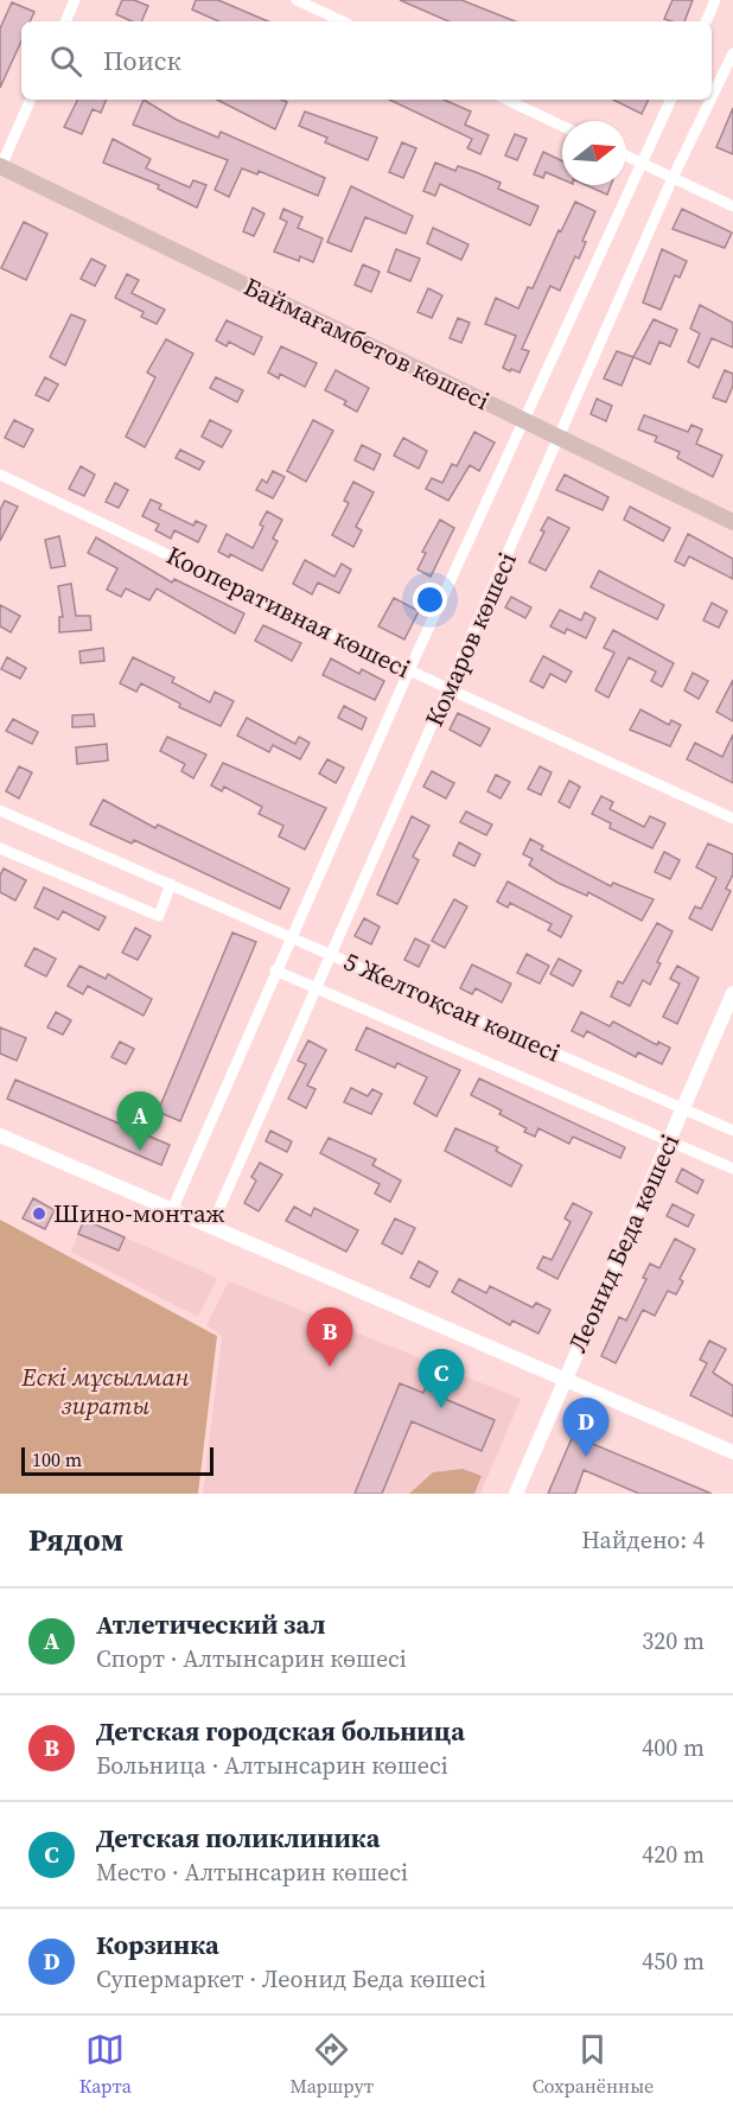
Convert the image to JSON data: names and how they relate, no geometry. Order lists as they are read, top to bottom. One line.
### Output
{"streets":{"main road":["Баймағамбетов көшесі"],"street":["Кооперативная көшесі","Комаров көшесі","5 Желтоқсан көшесі","Леонид Беда көшесі"]},"crossings":[["Баймағамбетов көшесі","Комаров көшесі"],["Кооперативная көшесі","Комаров көшесі"],["Комаров көшесі","5 Желтоқсан көшесі"],["5 Желтоқсан көшесі","Леонид Беда көшесі"]],"parks":["Ескі мұсылман зираты"],"places":["Шино-монтаж"],"scale_bar":"100 m","north":"right","page":{"search":"Поиск","pins":["A","B","C","D"],"scale":"100 m","heading":["Рядом","Найдено: 4"],"list":[{"mark":"A","name":"Атлетический зал","note":"Спорт · Алтынсарин көшесі","value":"320 m"},{"mark":"B","name":"Детская городская больница","note":"Больница · Алтынсарин көшесі","value":"400 m"},{"mark":"C","name":"Детская поликлиника","note":"Место · Алтынсарин көшесі","value":"420 m"},{"mark":"D","name":"Корзинка","note":"Супермаркет · Леонид Беда көшесі","value":"450 m"}],"nav":["Карта","Маршрут","Сохранённые"]}}
